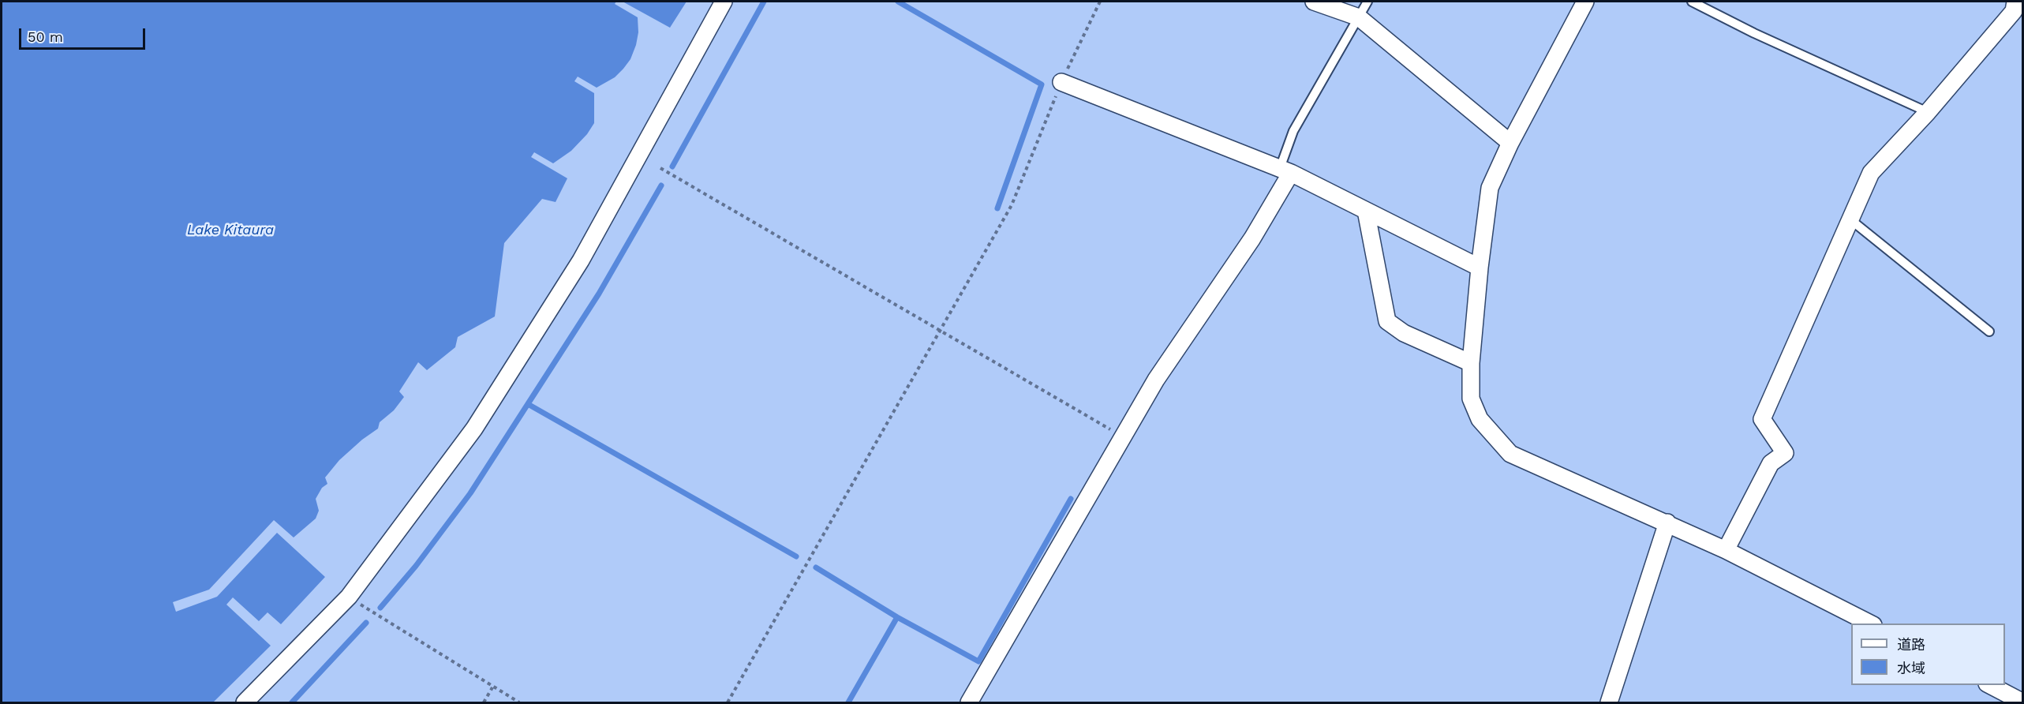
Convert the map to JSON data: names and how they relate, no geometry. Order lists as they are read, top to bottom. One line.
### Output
{"water":["Lake Kitaura"],"legend":["道路","水域"],"scale_bar":"50 m"}
